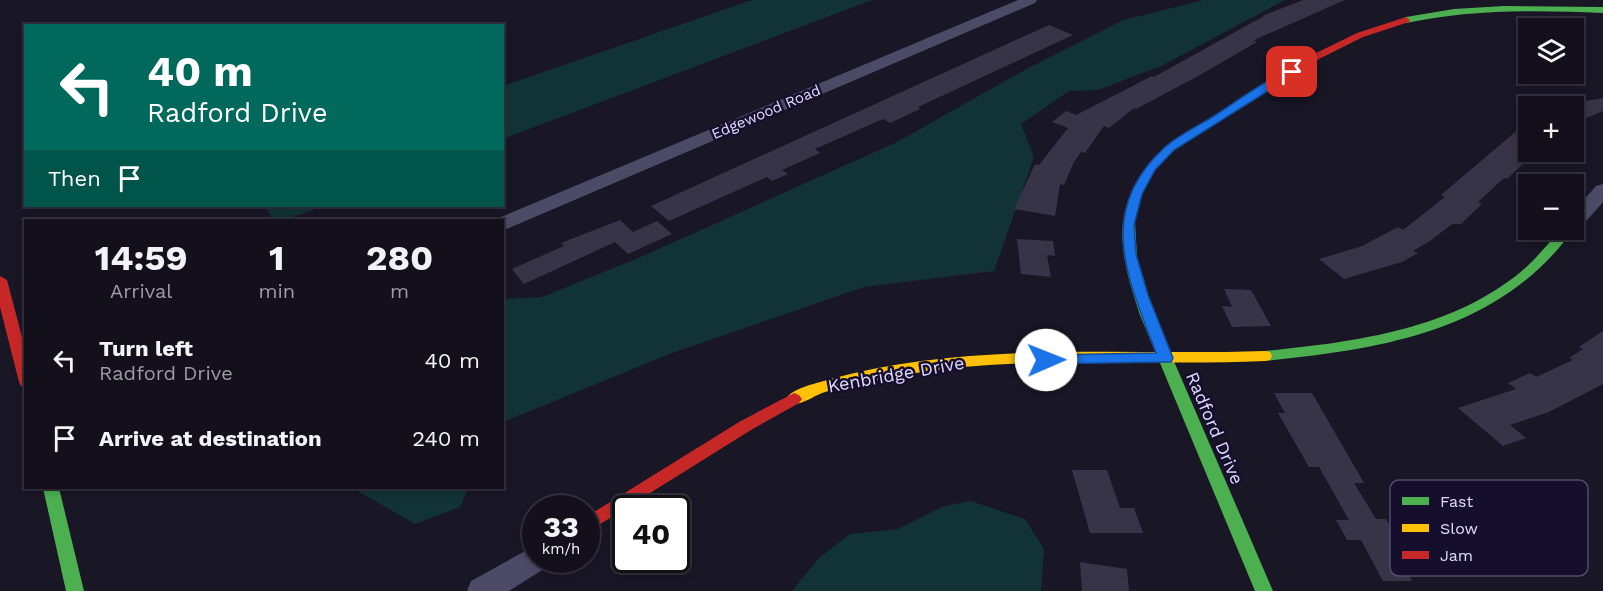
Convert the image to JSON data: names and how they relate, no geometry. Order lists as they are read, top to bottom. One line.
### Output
{"streets":{"street":["Edgewood Road","Kenbridge Drive","Radford Drive"]},"crossings":[["Kenbridge Drive","Radford Drive"]],"legend":["Fast","Slow","Jam"],"page":{"map_buttons":["+","−"],"turn":["40 m","Radford Drive"],"then":"Then","eta":["14:59","Arrival","1","min","280","m"],"list":[{"name":"Turn left","note":"Radford Drive","value":"40 m"},{"name":"Arrive at destination","value":"240 m"}],"speed":"33 km/h","limit":"40"}}
